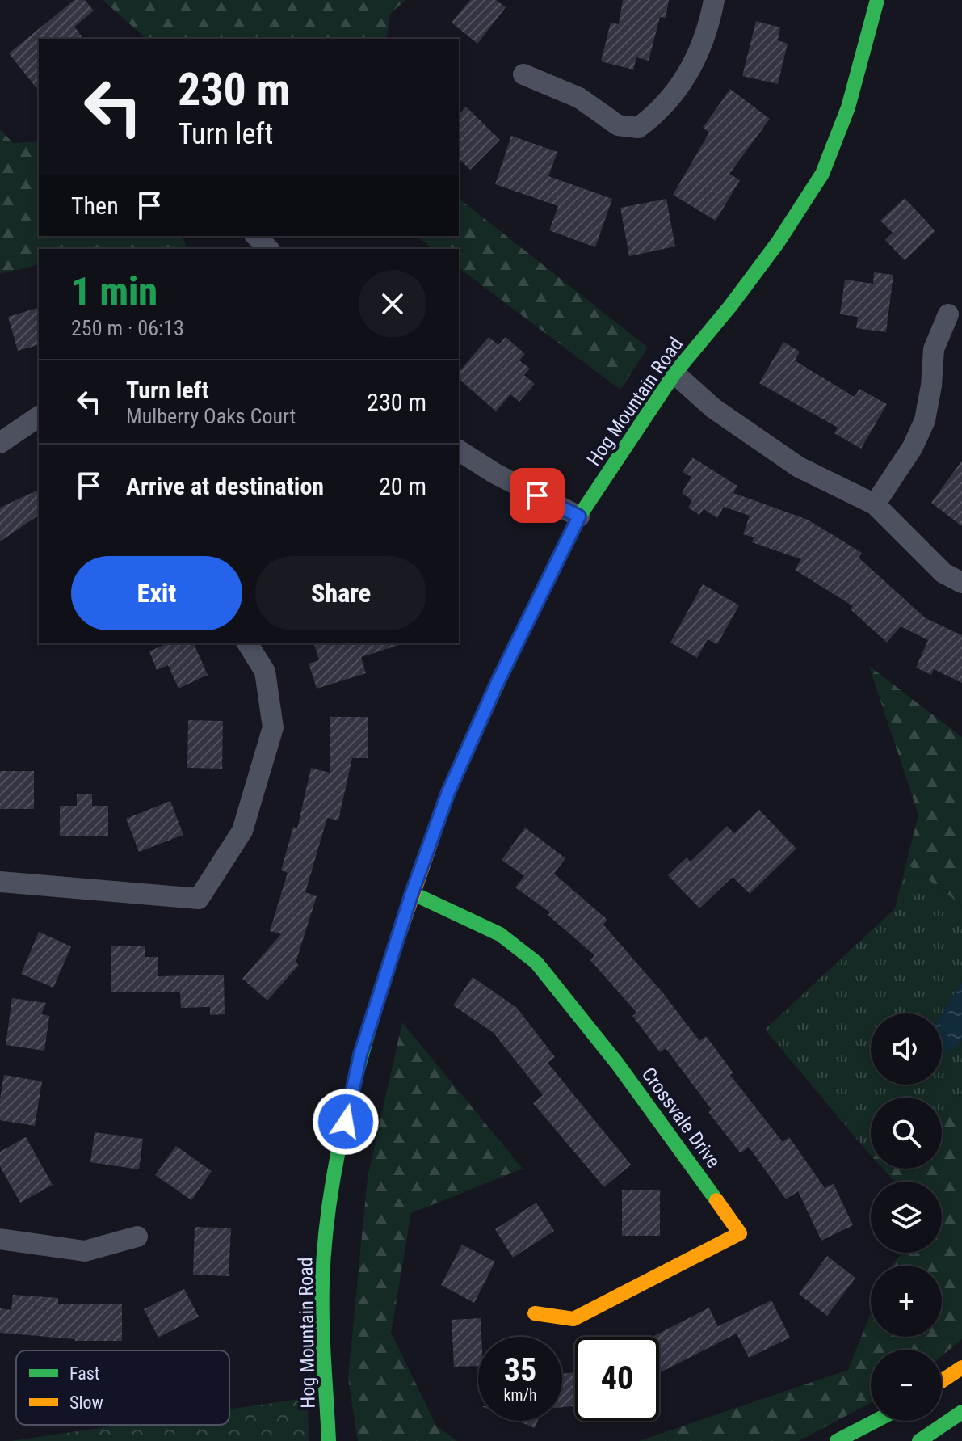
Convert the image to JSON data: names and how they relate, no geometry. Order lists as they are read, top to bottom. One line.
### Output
{"streets":{"street":["Hog Mountain Road","Crossvale Drive"]},"crossings":[["Hog Mountain Road","Crossvale Drive"]],"legend":["Fast","Slow"],"page":{"turn":["230 m","Turn left"],"then":"Then","heading":["1 min","250 m · 06:13"],"list":[{"name":"Turn left","note":"Mulberry Oaks Court","value":"230 m"},{"name":"Arrive at destination","value":"20 m"}],"buttons":["Exit","Share"],"map_buttons":["+","−"],"speed":"35 km/h","limit":"40"}}
